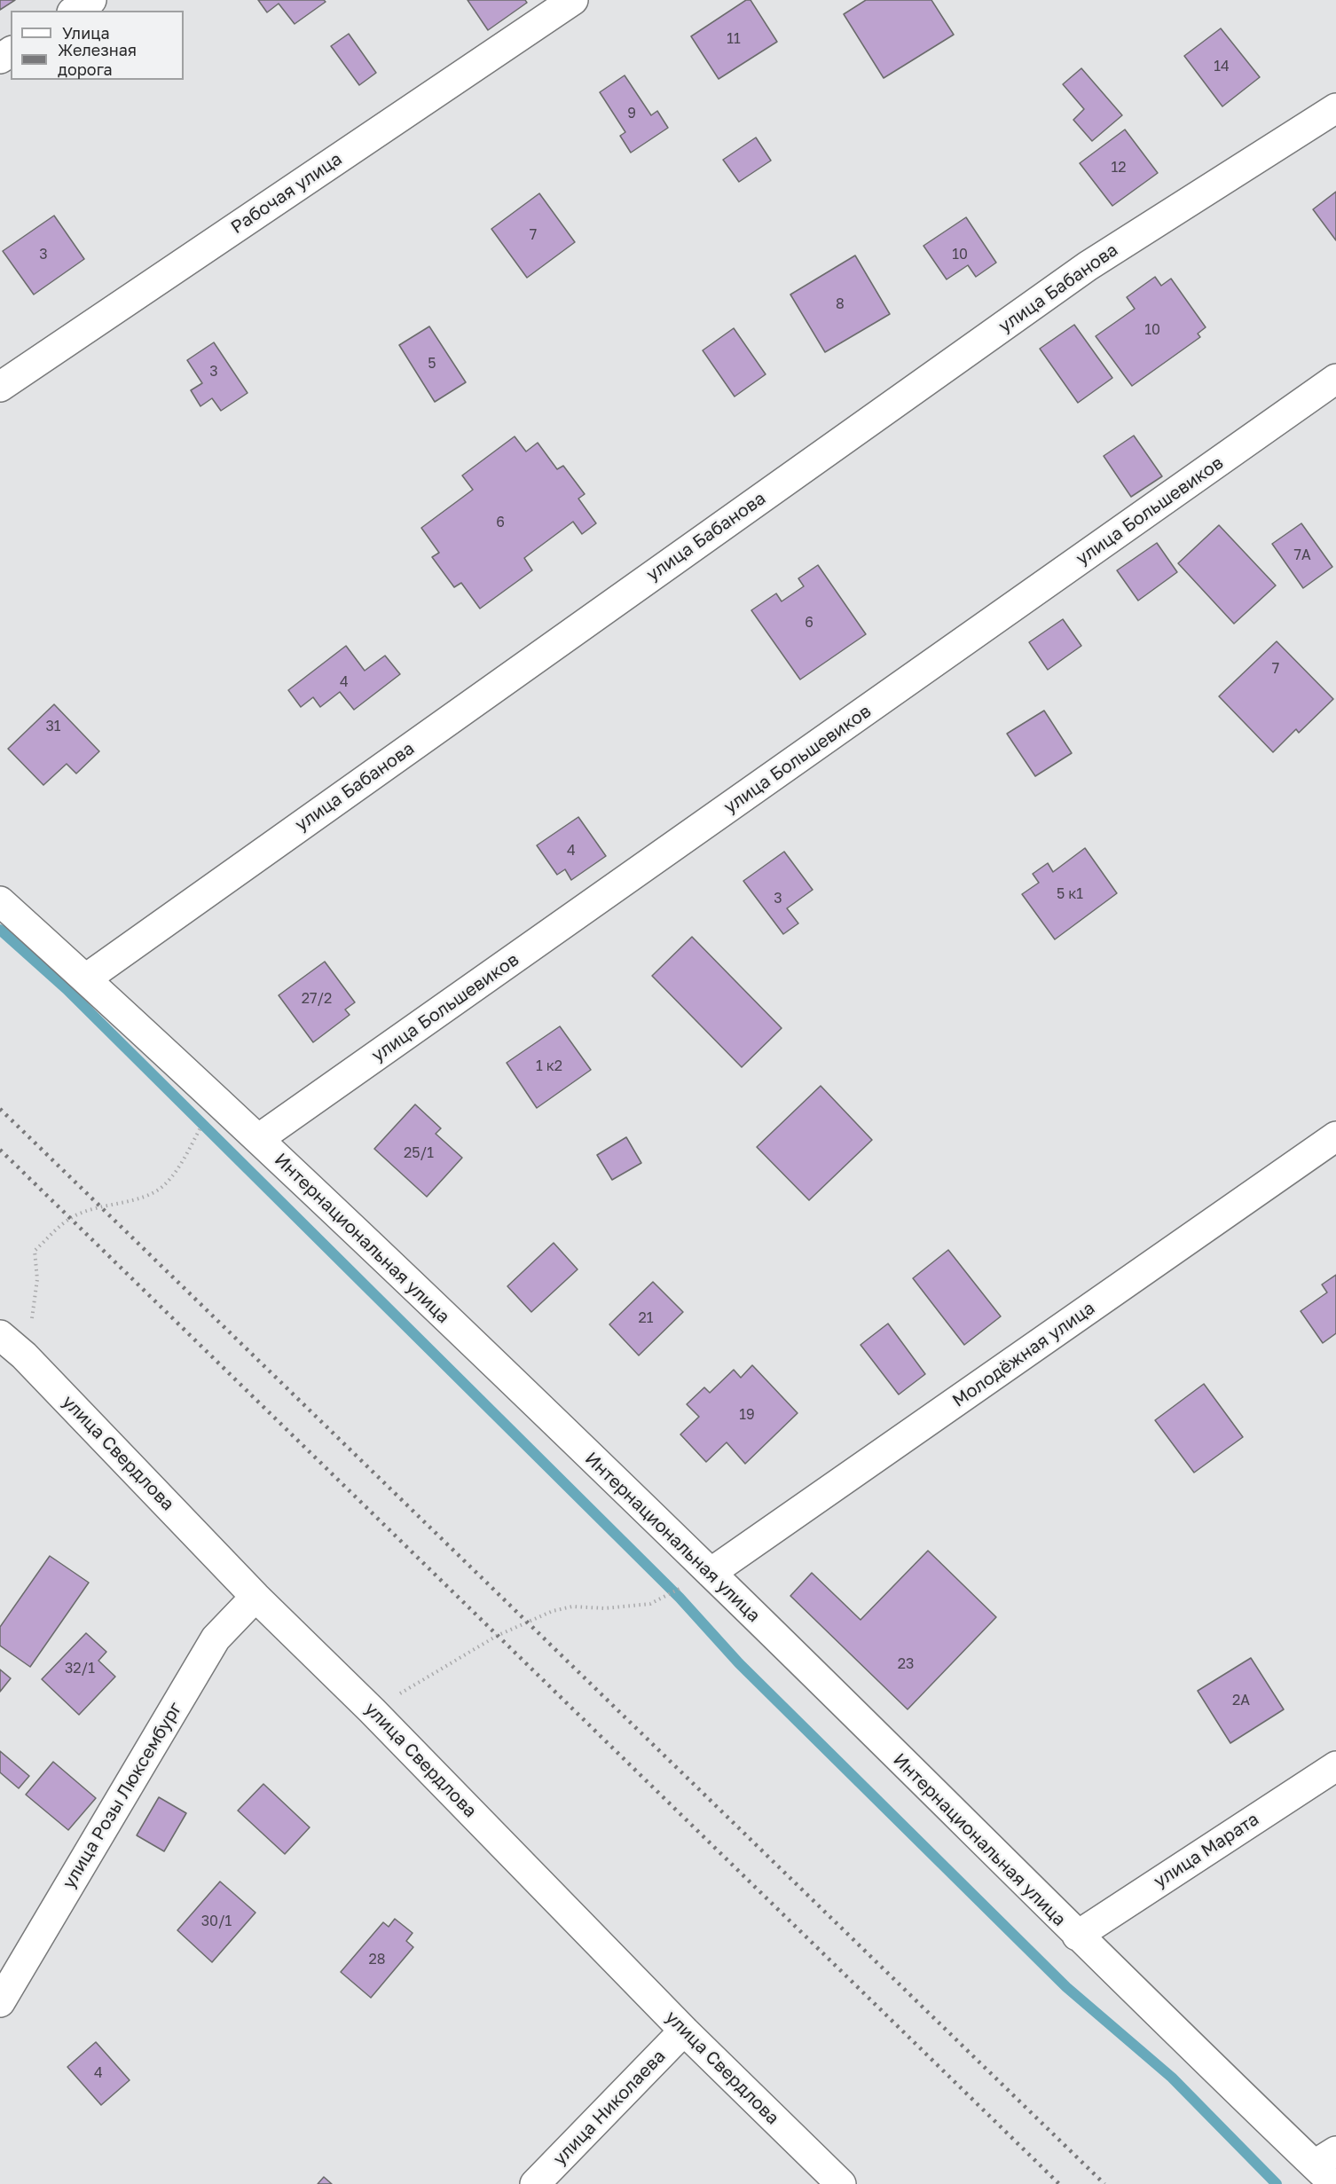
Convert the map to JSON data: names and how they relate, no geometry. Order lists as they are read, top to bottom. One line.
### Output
{"streets":{"street":["Рабочая улица","улица Бабанова","улица Большевиков","Интернациональная улица","Молодёжная улица","улица Свердлова","улица Розы Люксембург","улица Марата","улица Николаева"]},"crossings":[["улица Бабанова","Интернациональная улица"],["улица Большевиков","Интернациональная улица"],["Интернациональная улица","Молодёжная улица"],["Интернациональная улица","улица Марата"],["улица Свердлова","улица Розы Люксембург"],["улица Свердлова","улица Николаева"]],"house_numbers":["11","14","9","12","7","3","10","8","10","5","3","6","7А","6","7","4","31","4","5 к1","3","27/2","1 к2","25/1","21","19","23","32/1","2А","30/1","28","4"],"legend":["Улица","Железная дорога"]}
